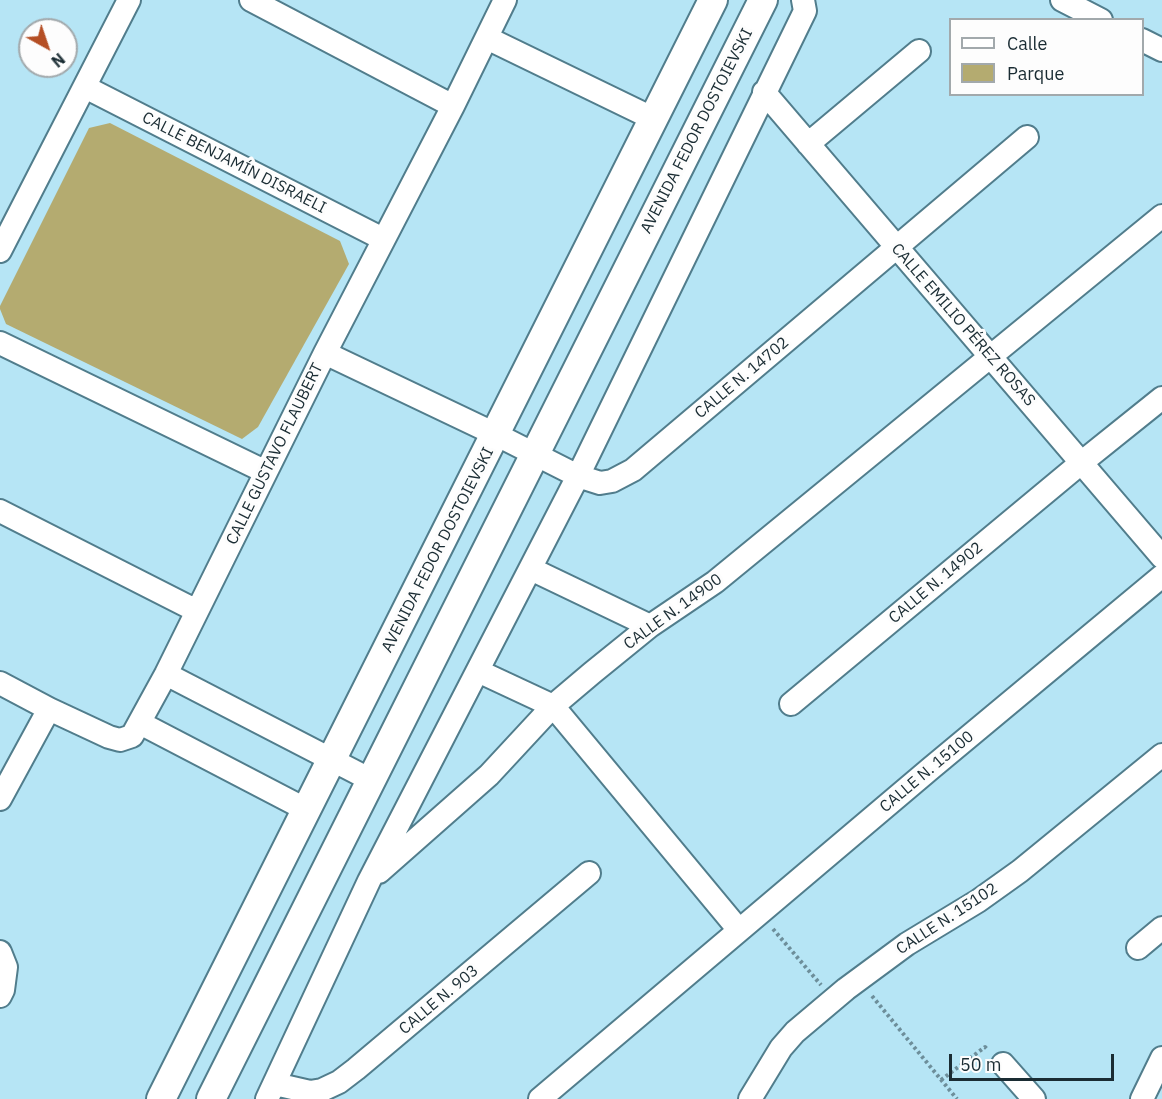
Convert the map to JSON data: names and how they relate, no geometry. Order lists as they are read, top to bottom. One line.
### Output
{"streets":{"main road":["AVENIDA FEDOR DOSTOIEVSKI"],"street":["CALLE BENJAMÍN DISRAELI","CALLE EMILIO PÉREZ ROSAS","CALLE N. 14702","CALLE GUSTAVO FLAUBERT","CALLE N. 14902","CALLE N. 14900","CALLE N. 15100","CALLE N. 15102","CALLE N. 903"]},"crossings":[["AVENIDA FEDOR DOSTOIEVSKI","CALLE N. 14702"],["CALLE BENJAMÍN DISRAELI","CALLE GUSTAVO FLAUBERT"],["CALLE EMILIO PÉREZ ROSAS","CALLE N. 14702"],["CALLE EMILIO PÉREZ ROSAS","CALLE N. 14902"],["CALLE EMILIO PÉREZ ROSAS","CALLE N. 14900"],["CALLE N. 14702","CALLE GUSTAVO FLAUBERT"]],"legend":["Calle","Parque"],"scale_bar":"50 m","north":"bottom right"}
